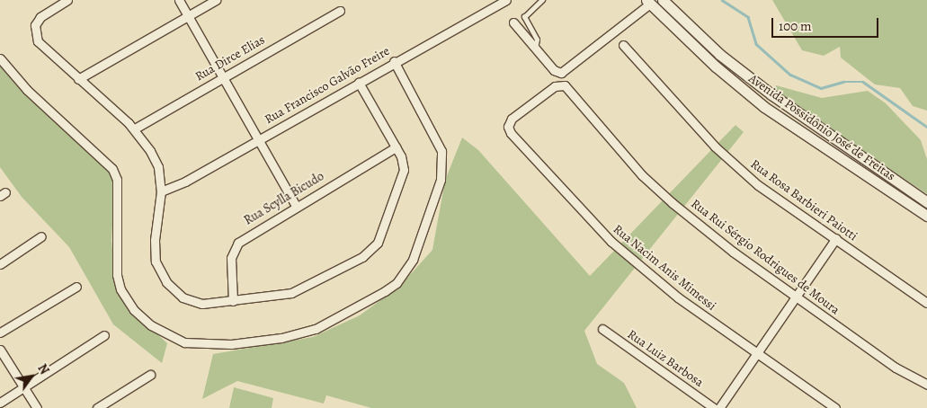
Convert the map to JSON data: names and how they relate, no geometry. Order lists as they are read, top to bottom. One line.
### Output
{"streets":{"street":["Rua Dirce Elias","Rua Francisco Galvão Freire","Avenida Possidônio José de Freitas","Rua Scylla Bicudo","Rua Rosa Barbieri Paiotti","Rua Rui Sérgio Rodrigues de Moura","Rua Nacim Anis Mimessi","Rua Luiz Barbosa"]},"crossings":[["Rua Rui Sérgio Rodrigues de Moura","Rua Nacim Anis Mimessi"]],"scale_bar":"100 m","north":"top right"}
